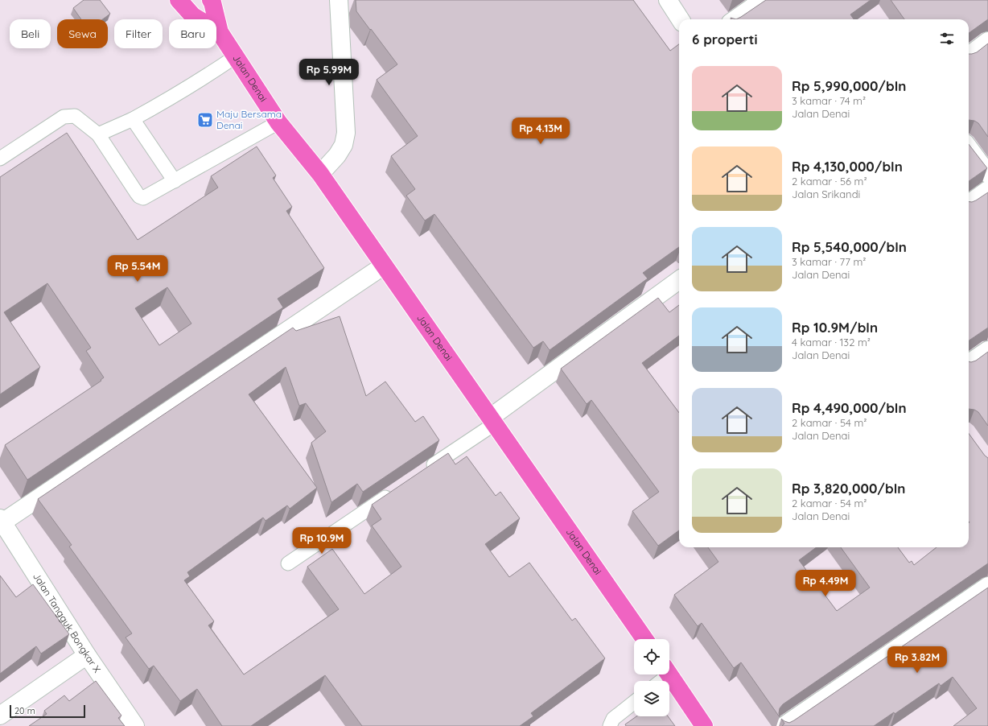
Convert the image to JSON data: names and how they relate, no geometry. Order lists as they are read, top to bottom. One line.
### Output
{"streets":{"main road":["Jalan Denai"],"street":["Jalan Tangguk Bongkar X"]},"places":{"supermarket":["Maju Bersama Denai"]},"scale_bar":"20 m","page":{"chip":["Beli","Sewa","Filter","Baru"],"heading":"6 properti","list":[{"name":"Rp 5,990,000/bln","note":"3 kamar · 74 m² · Jalan Denai"},{"name":"Rp 4,130,000/bln","note":"2 kamar · 56 m² · Jalan Srikandi"},{"name":"Rp 5,540,000/bln","note":"3 kamar · 77 m² · Jalan Denai"},{"name":"Rp 10.9M/bln","note":"4 kamar · 132 m² · Jalan Denai"},{"name":"Rp 4,490,000/bln","note":"2 kamar · 54 m² · Jalan Denai"},{"name":"Rp 3,820,000/bln","note":"2 kamar · 54 m² · Jalan Denai"}],"price":["Rp 5.99M","Rp 4.13M","Rp 5.54M","Rp 10.9M","Rp 4.49M","Rp 3.82M"],"scale":"20 m"}}
